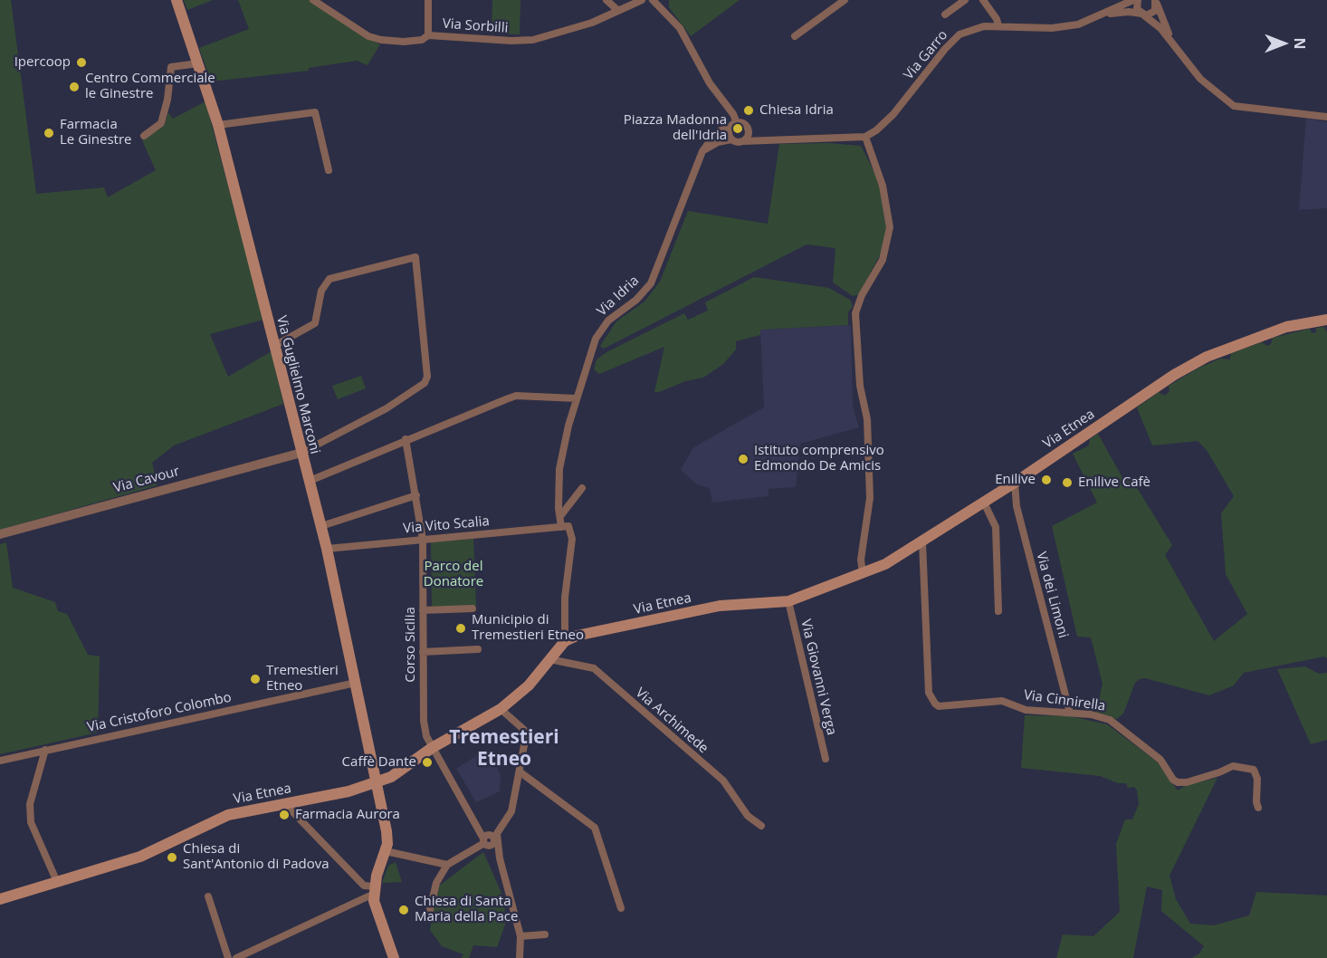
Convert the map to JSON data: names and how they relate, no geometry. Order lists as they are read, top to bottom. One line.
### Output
{"streets":{"main road":["Via Guglielmo Marconi","Via Etnea"],"street":["Via Sorbilli","Via Garro","Via Idria","Via Cavour","Via Vito Scalia","Via dei Limoni","Corso Sicilia","Via Giovanni Verga","Via Cinnirella","Via Cristoforo Colombo","Via Archimede"]},"crossings":[["Via Idria","Via Etnea"],["Via Idria","Via Vito Scalia"],["Via Guglielmo Marconi","Via Etnea"],["Via Guglielmo Marconi","Via Cavour"],["Via Guglielmo Marconi","Via Vito Scalia"],["Via Guglielmo Marconi","Via Cristoforo Colombo"],["Via Etnea","Via dei Limoni"],["Via Etnea","Corso Sicilia"],["Via Etnea","Via Giovanni Verga"],["Via Etnea","Via Cinnirella"],["Via Etnea","Via Archimede"],["Via Vito Scalia","Corso Sicilia"],["Via dei Limoni","Via Cinnirella"]],"districts":["Tremestieri Etneo"],"parks":["Parco del Donatore"],"places":["Ipercoop","Centro Commerciale le Ginestre","Chiesa Idria","Piazza Madonna dell'Idria","Farmacia Le Ginestre","Istituto comprensivo Edmondo De Amicis","Enilive","Enilive Cafè","Municipio di Tremestieri Etneo","Tremestieri Etneo","Caffè Dante","Farmacia Aurora","Chiesa di Sant'Antonio di Padova","Chiesa di Santa Maria della Pace"],"north":"right"}
